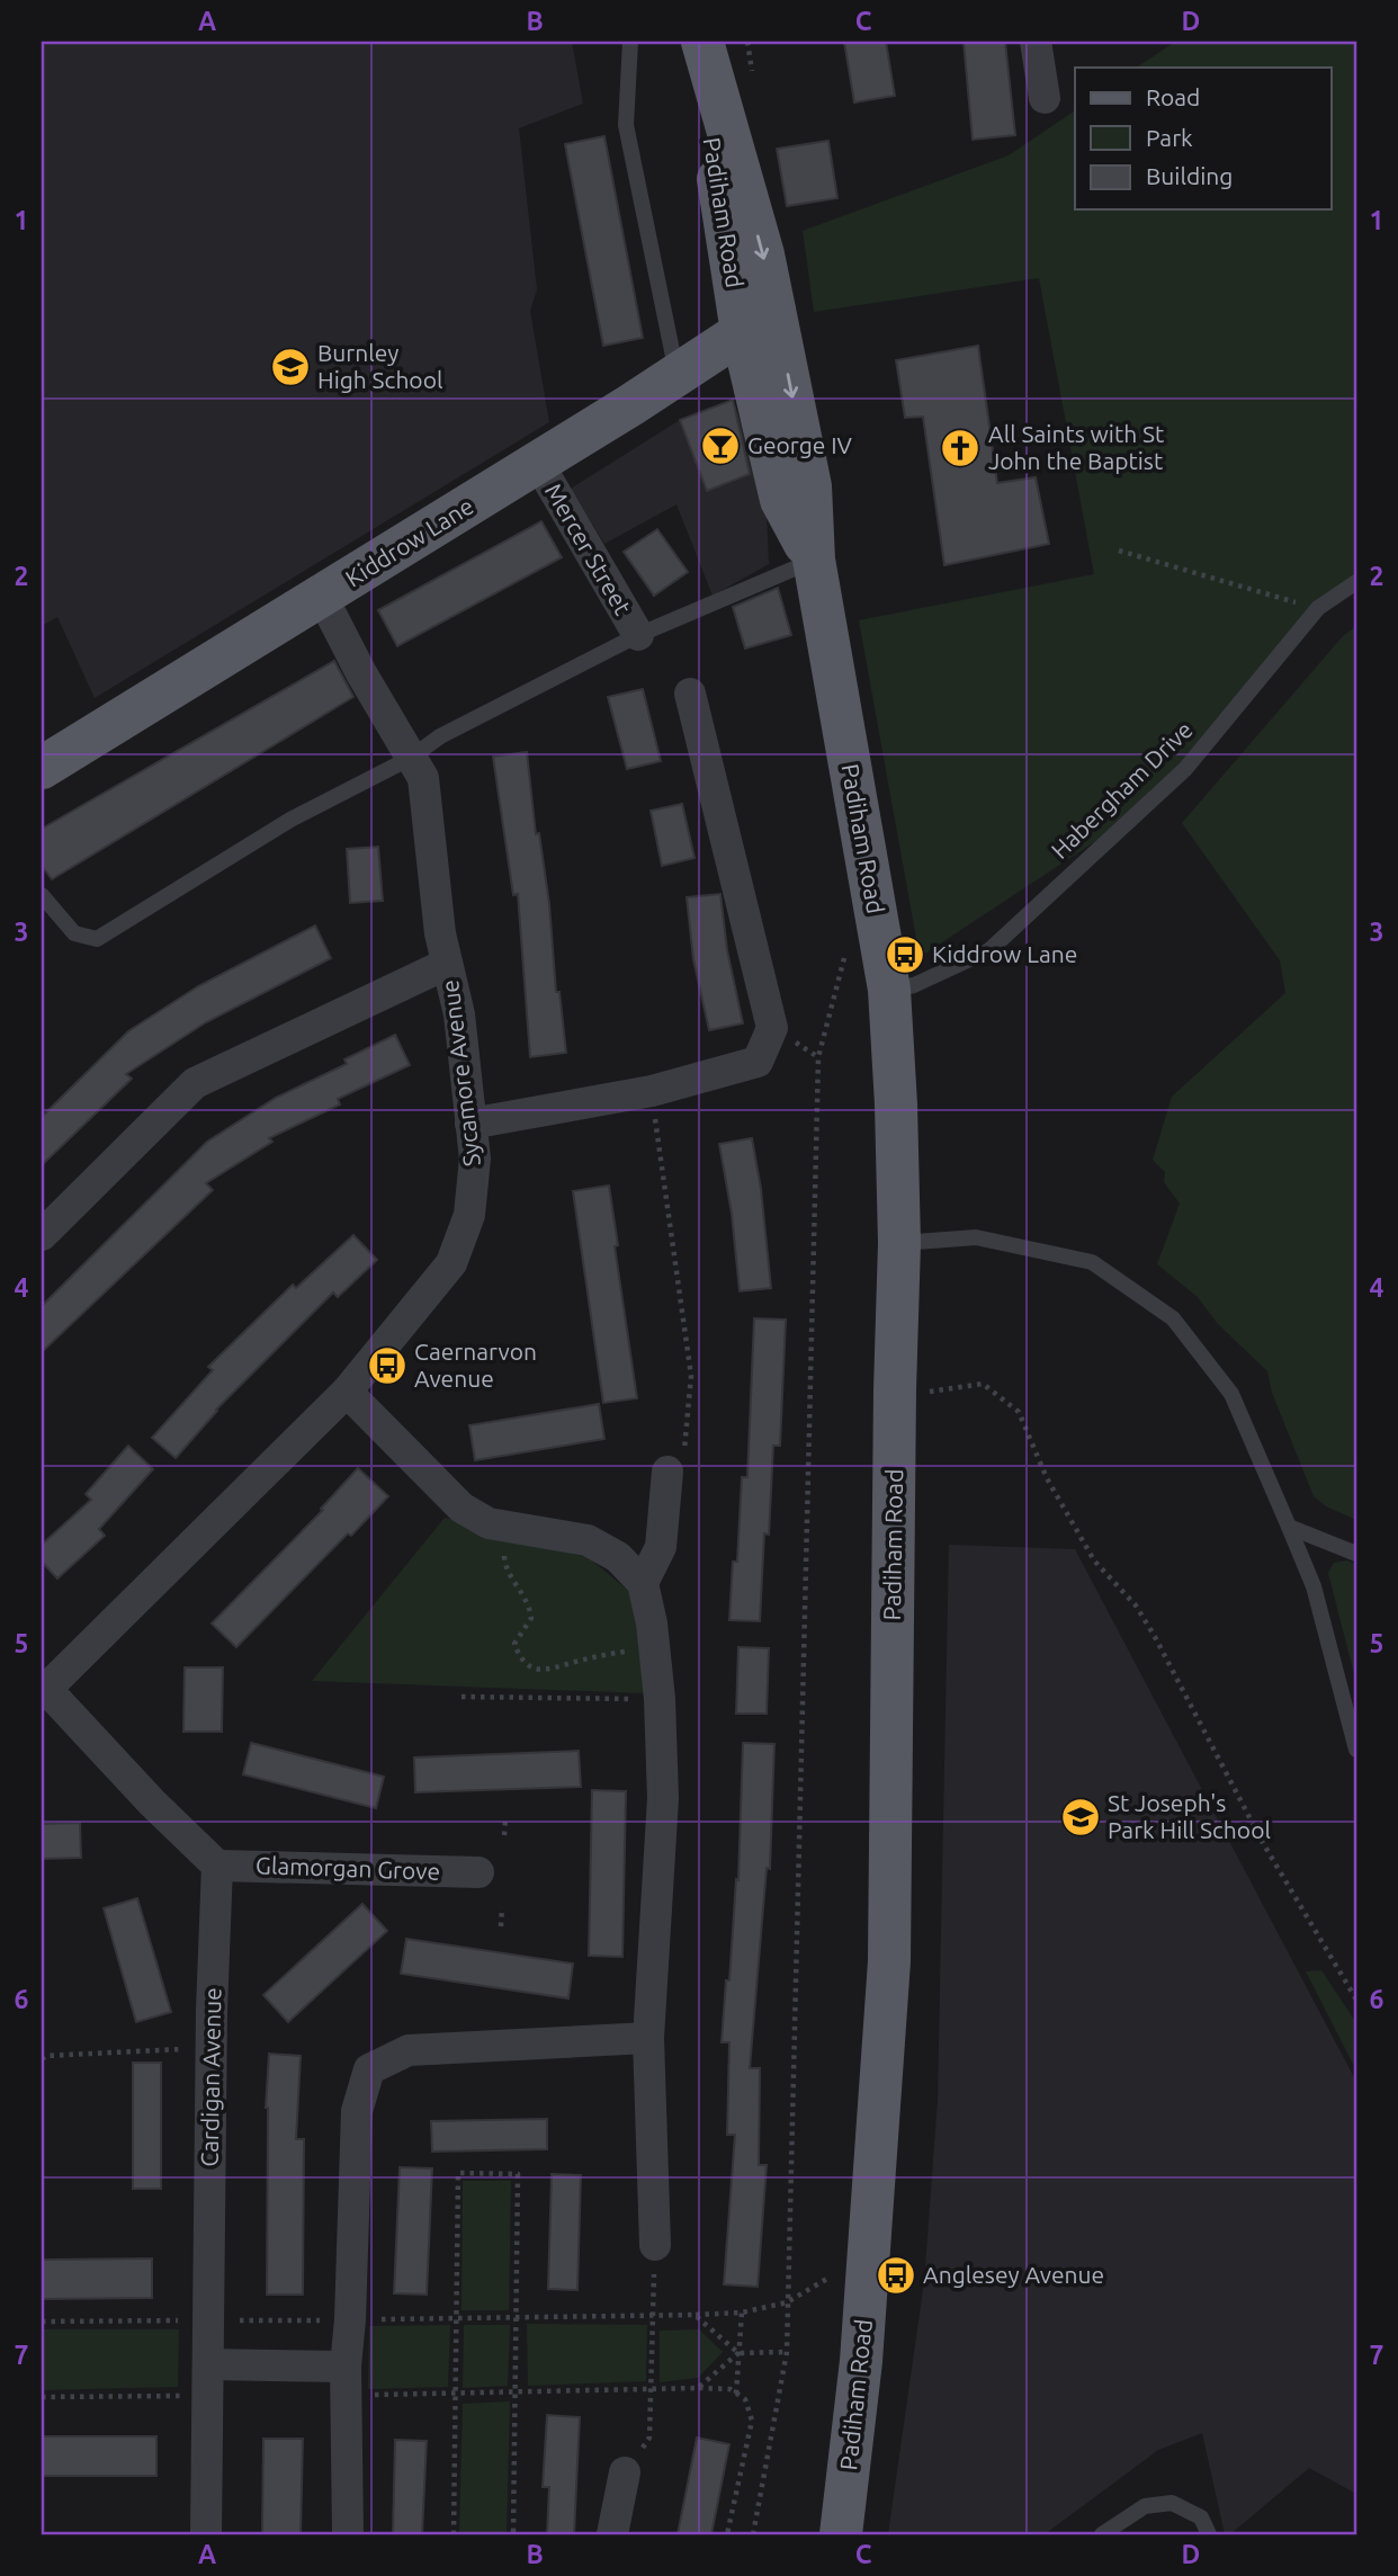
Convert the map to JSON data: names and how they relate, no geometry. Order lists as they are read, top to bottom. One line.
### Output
{"streets":{"main road":["Padiham Road","Kiddrow Lane"],"street":["Mercer Street","Sycamore Avenue","Glamorgan Grove","Cardigan Avenue"],"lane":["Habergham Drive"]},"crossings":[["Padiham Road","Kiddrow Lane"],["Padiham Road","Habergham Drive"],["Kiddrow Lane","Mercer Street"],["Kiddrow Lane","Sycamore Avenue"],["Glamorgan Grove","Cardigan Avenue"]],"places":{"school or university":["Burnley High School","St Joseph's Park Hill School"],"bar":["George IV"],"church":["All Saints with St John the Baptist"],"bus stop":["Kiddrow Lane","Caernarvon Avenue","Anglesey Avenue"]},"legend":["Road","Park","Building"],"grid":{"columns":["A","B","C","D"],"rows":["1","2","3","4","5","6","7"]}}
